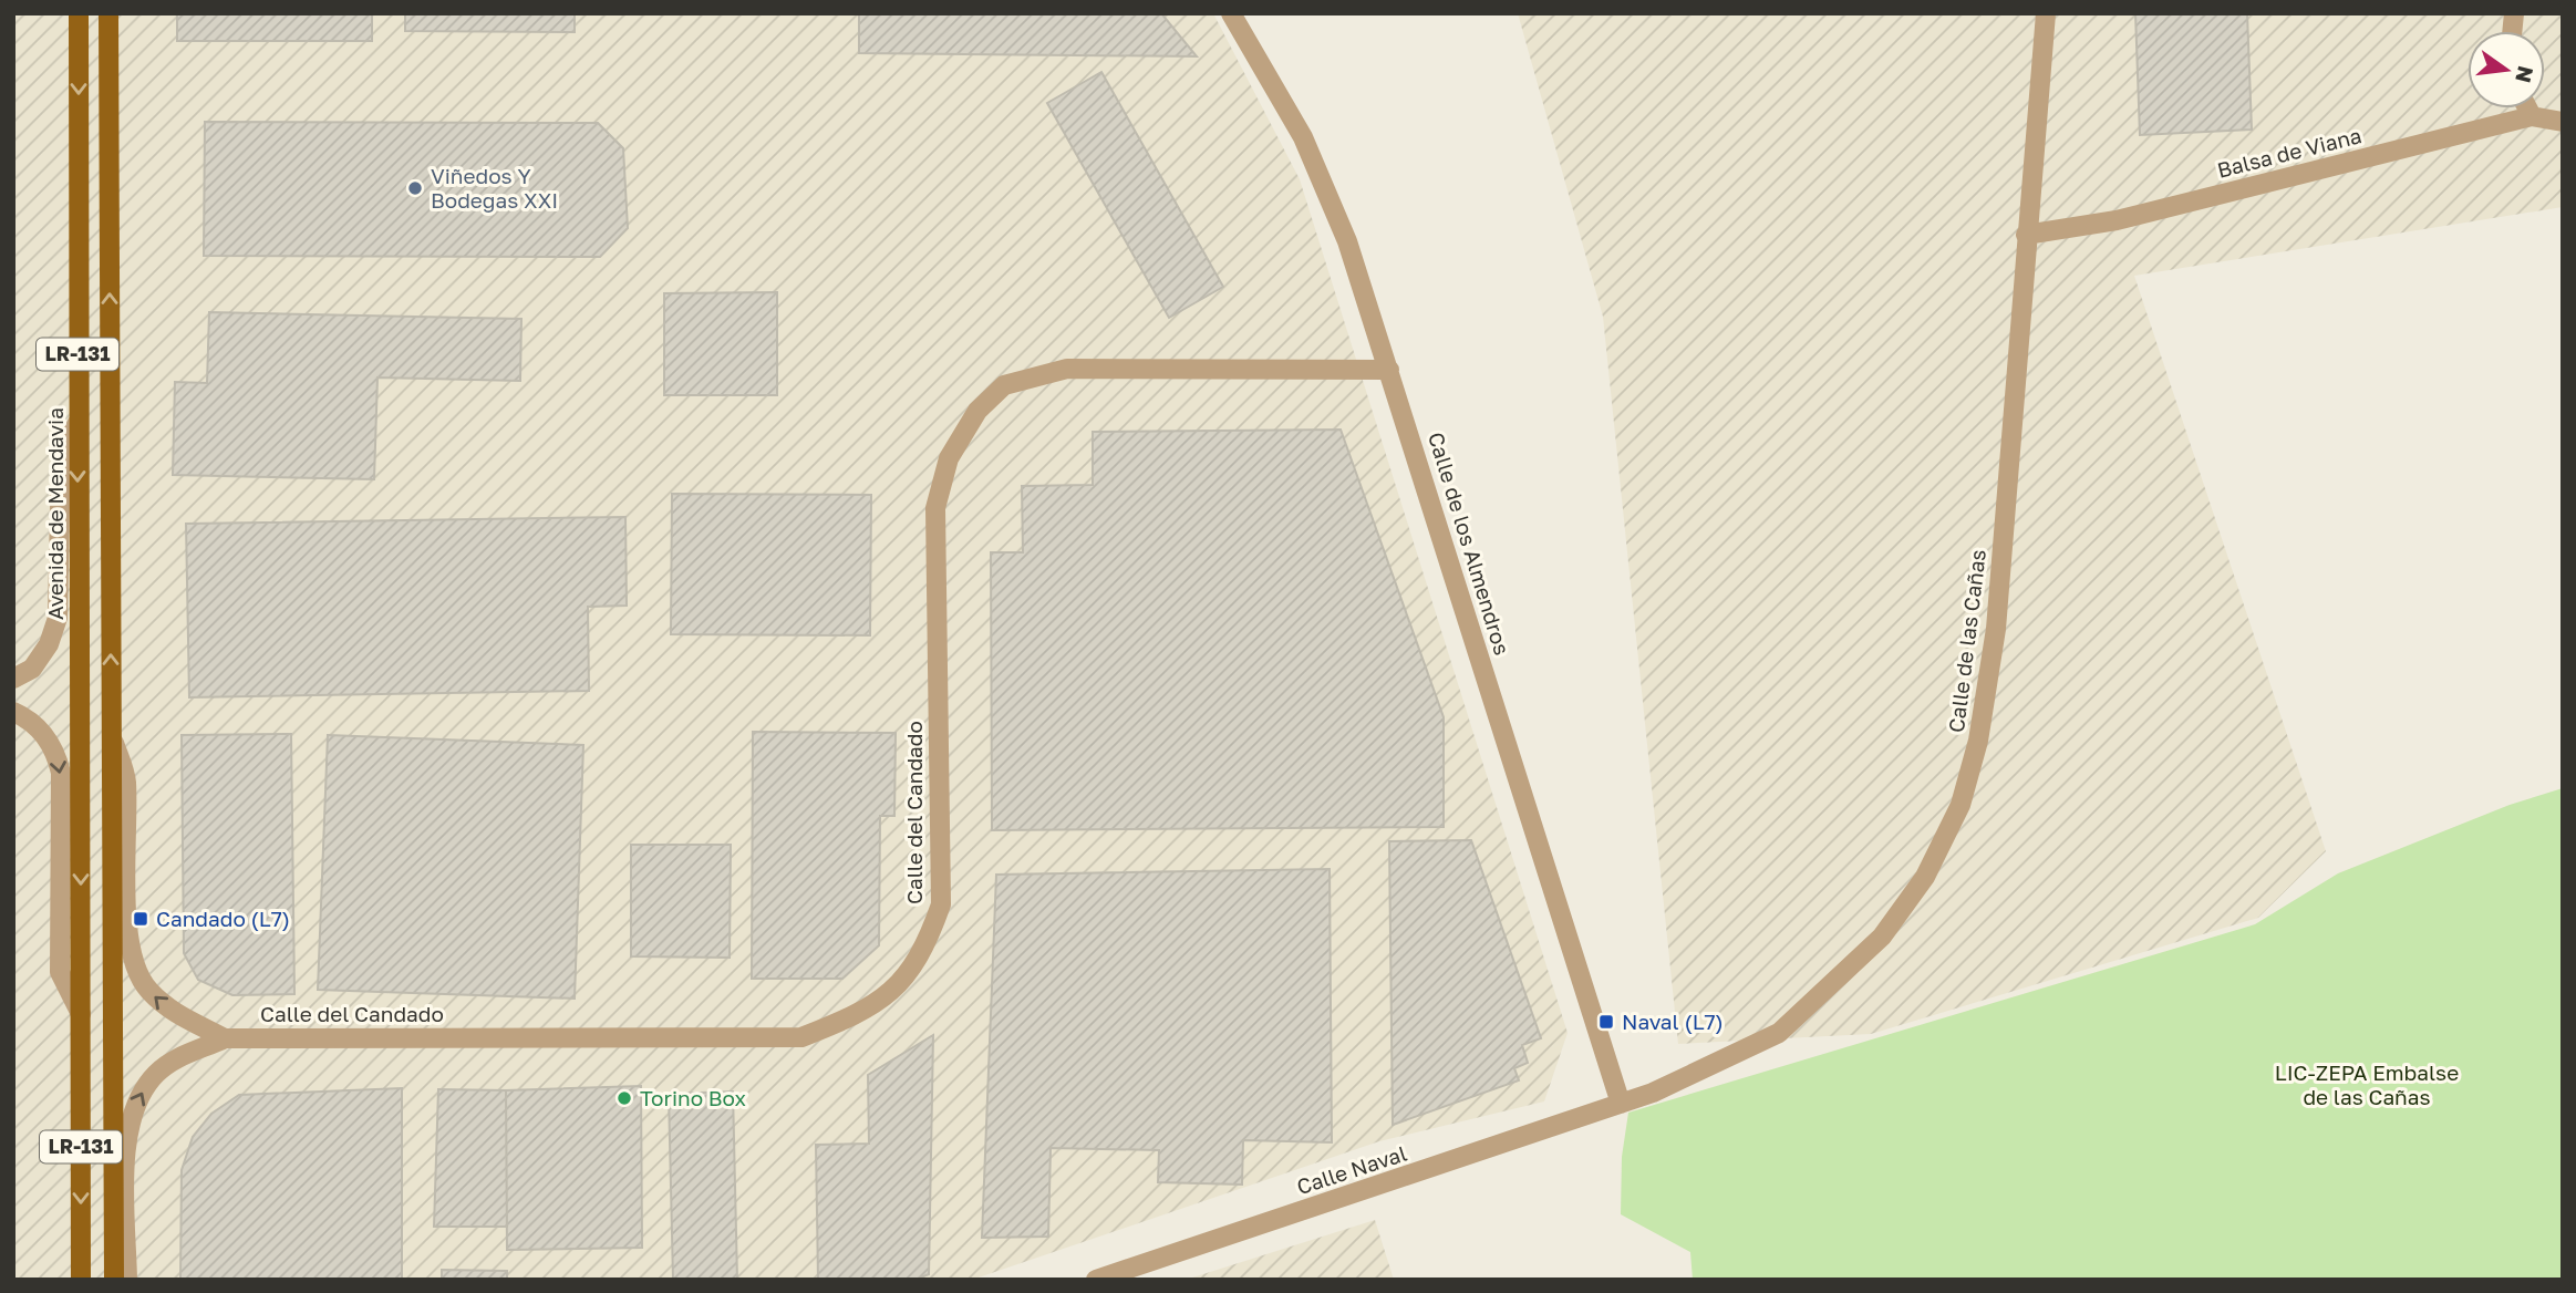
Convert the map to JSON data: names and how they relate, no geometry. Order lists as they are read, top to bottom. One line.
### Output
{"streets":{"main road":["LR-131","Avenida de Mendavia"],"street":["Balsa de Viana","Calle de los Almendros","Calle de las Cañas","Calle del Candado","Calle Naval"]},"crossings":[["Balsa de Viana","Calle de las Cañas"],["Calle de los Almendros","Calle de las Cañas"],["Calle de los Almendros","Calle del Candado"],["Calle de los Almendros","Calle Naval"],["Calle de las Cañas","Calle Naval"]],"parks":["LIC-ZEPA Embalse de las Cañas"],"places":{"other":["Viñedos Y Bodegas XXI","Torino Box"],"transit":["Candado (L7)","Naval (L7)"]},"north":"right"}
